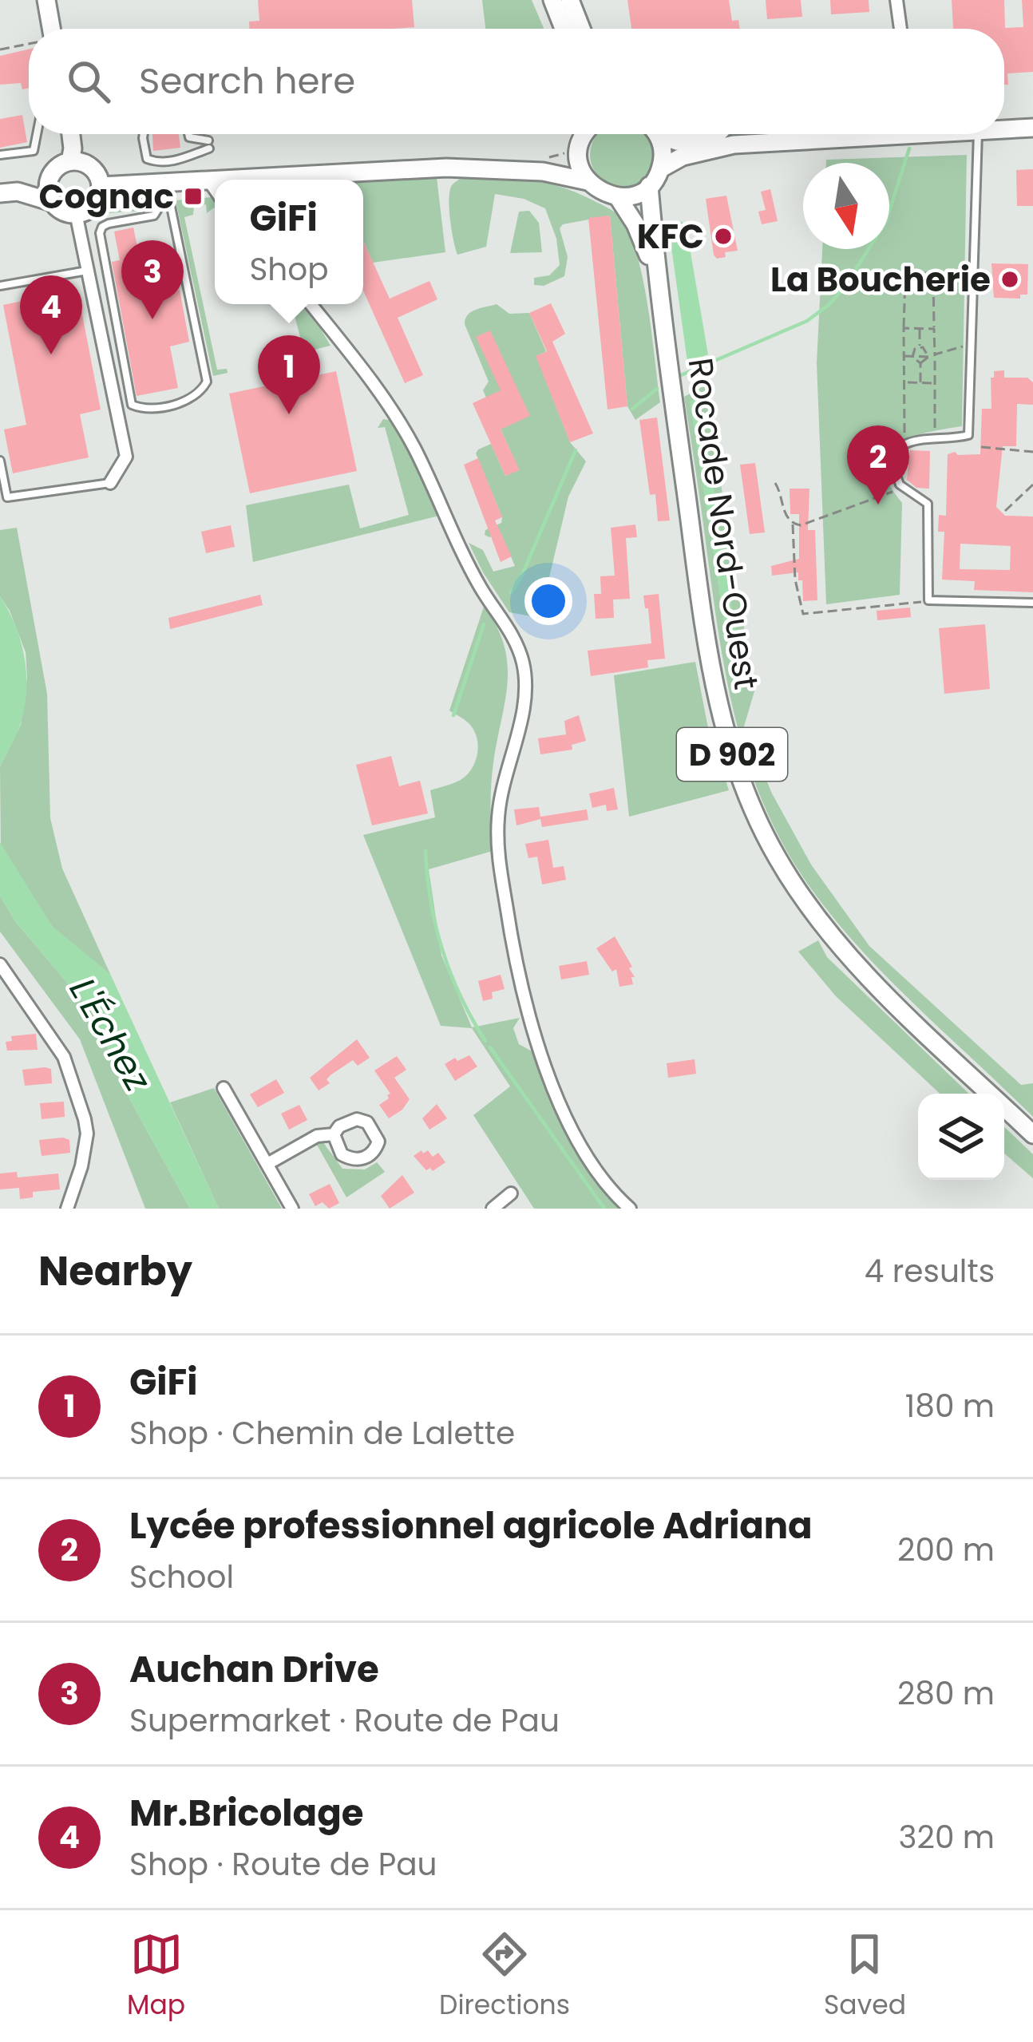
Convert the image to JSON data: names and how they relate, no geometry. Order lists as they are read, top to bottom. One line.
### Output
{"streets":{"main road":["Rocade Nord-Ouest","D 902"]},"water":["L'Échez"],"places":{"transit":["Cognac"],"other":["KFC","La Boucherie"]},"north":"bottom","page":{"search":"Search here","popup":["GiFi","Shop"],"pins":["3","4","1","2"],"heading":["Nearby","4 results"],"list":[{"mark":"1","name":"GiFi","note":"Shop · Chemin de Lalette","value":"180 m"},{"mark":"2","name":"Lycée professionnel agricole Adriana","note":"School","value":"200 m"},{"mark":"3","name":"Auchan Drive","note":"Supermarket · Route de Pau","value":"280 m"},{"mark":"4","name":"Mr.Bricolage","note":"Shop · Route de Pau","value":"320 m"}],"nav":["Map","Directions","Saved"]}}
